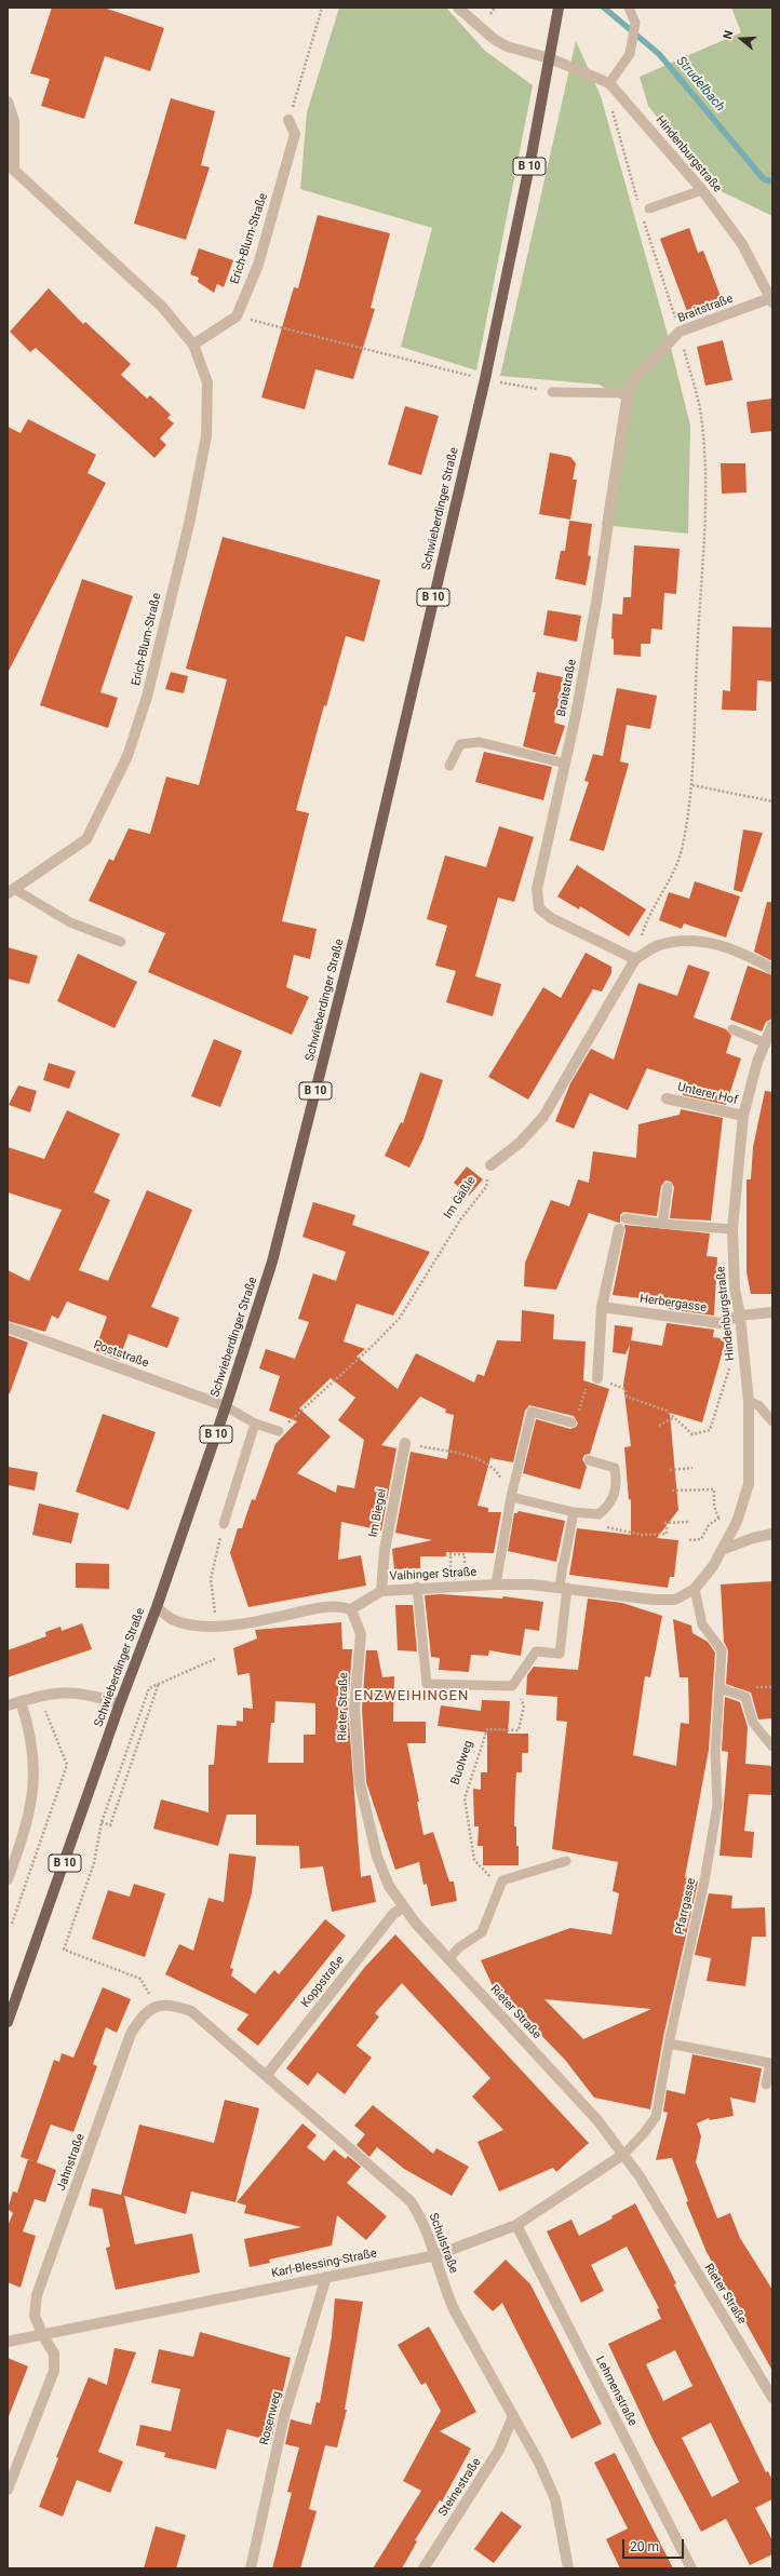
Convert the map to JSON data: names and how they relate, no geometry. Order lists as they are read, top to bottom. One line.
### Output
{"streets":{"main road":["B 10","Schwieberdinger Straße"],"street":["Hindenburgstraße","Erich-Blum-Straße","Braitstraße","Unterer Hof","Herbergasse","Poststraße","Im Biegel","Vaihinger Straße","Rieter Straße","Koppstraße","Jahnstraße","Schulstraße","Karl-Blessing-Straße","Lehmenstraße","Rosenweg","Steinestraße"],"lane":["Pfarrgasse"],"path":["Im Gäßle","Buolweg"]},"crossings":[["Hindenburgstraße","Braitstraße"],["Hindenburgstraße","Schwieberdinger Straße"],["Hindenburgstraße","Unterer Hof"],["Hindenburgstraße","Herbergasse"],["Hindenburgstraße","Vaihinger Straße"],["Hindenburgstraße","Pfarrgasse"],["Schwieberdinger Straße","Poststraße"],["Im Biegel","Vaihinger Straße"],["Vaihinger Straße","Rieter Straße"],["Vaihinger Straße","Pfarrgasse"],["Rieter Straße","Pfarrgasse"],["Rieter Straße","Koppstraße"],["Rieter Straße","Karl-Blessing-Straße"],["Pfarrgasse","Karl-Blessing-Straße"],["Koppstraße","Schulstraße"],["Jahnstraße","Schulstraße"],["Jahnstraße","Karl-Blessing-Straße"],["Schulstraße","Karl-Blessing-Straße"],["Schulstraße","Steinestraße"],["Karl-Blessing-Straße","Lehmenstraße"],["Karl-Blessing-Straße","Rosenweg"]],"districts":["ENZWEIHINGEN"],"water":["Strudelbach"],"scale_bar":"20 m","north":"left"}
